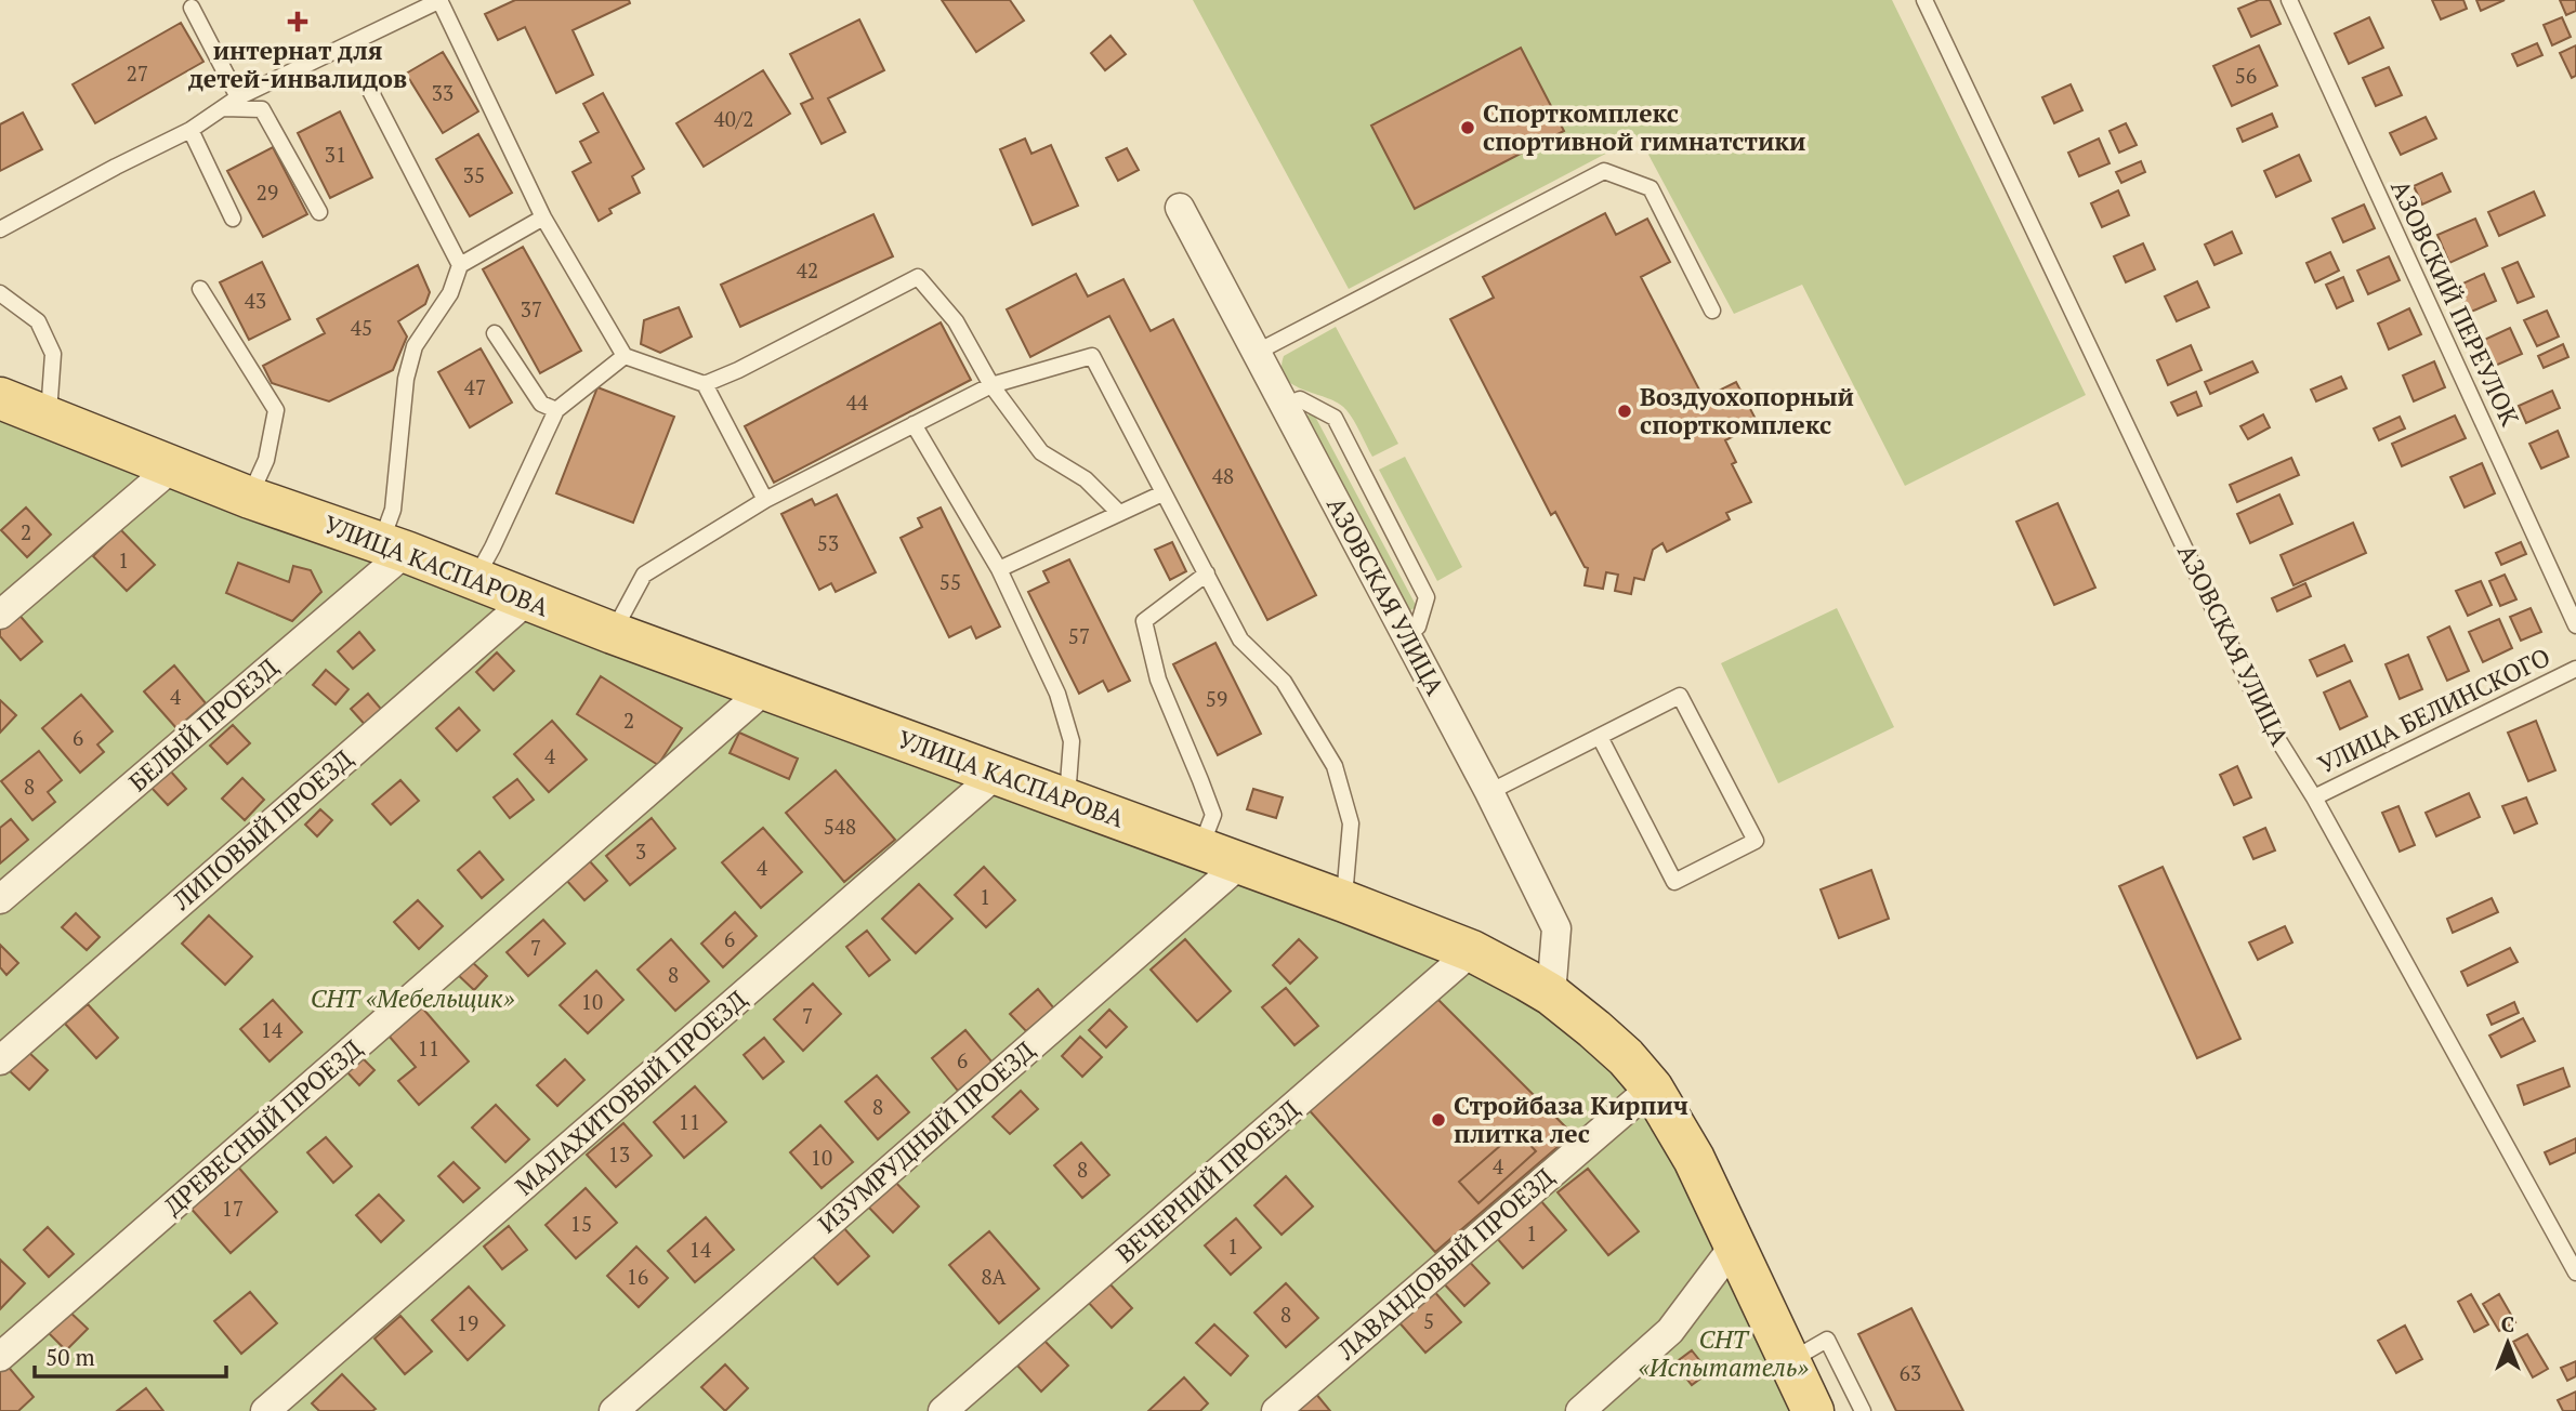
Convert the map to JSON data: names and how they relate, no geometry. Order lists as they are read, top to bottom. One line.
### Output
{"streets":{"main road":["УЛИЦА КАСПАРОВА"],"street":["АЗОВСКАЯ УЛИЦА","БЕЛЫЙ ПРОЕЗД","ЛИПОВЫЙ ПРОЕЗД","МАЛАХИТОВЫЙ ПРОЕЗД","ДРЕВЕСНЫЙ ПРОЕЗД","ИЗУМРУДНЫЙ ПРОЕЗД","ВЕЧЕРНИЙ ПРОЕЗД","ЛАВАНДОВЫЙ ПРОЕЗД"],"lane":["АЗОВСКИЙ ПЕРЕУЛОК","УЛИЦА БЕЛИНСКОГО"]},"crossings":[["УЛИЦА КАСПАРОВА","АЗОВСКАЯ УЛИЦА"],["УЛИЦА КАСПАРОВА","БЕЛЫЙ ПРОЕЗД"],["УЛИЦА КАСПАРОВА","ЛИПОВЫЙ ПРОЕЗД"],["УЛИЦА КАСПАРОВА","МАЛАХИТОВЫЙ ПРОЕЗД"],["УЛИЦА КАСПАРОВА","ДРЕВЕСНЫЙ ПРОЕЗД"],["УЛИЦА КАСПАРОВА","ИЗУМРУДНЫЙ ПРОЕЗД"],["УЛИЦА КАСПАРОВА","ВЕЧЕРНИЙ ПРОЕЗД"],["УЛИЦА КАСПАРОВА","ЛАВАНДОВЫЙ ПРОЕЗД"],["АЗОВСКАЯ УЛИЦА","УЛИЦА БЕЛИНСКОГО"]],"parks":["СНТ «Мебельщик»","СНТ «Испытатель»"],"places":{"health":["интернат для детей-инвалидов"],"other":["Спорткомплекс спортивной гимнатстики","Воздуохопорный спорткомплекс","Стройбаза Кирпич плитка лес"]},"house_numbers":["27","56","33","40/2","31","35","29","42","43","37","45","47","44","48","2","53","1","55","57","4","59","2","6","4","8","548","3","4","1","6","7","8","10","7","14","11","6","8","11","13","10","4","8","17","15","1","1","14","16","8А","8","5","19","63"],"scale_bar":"50 m","north":"top"}
